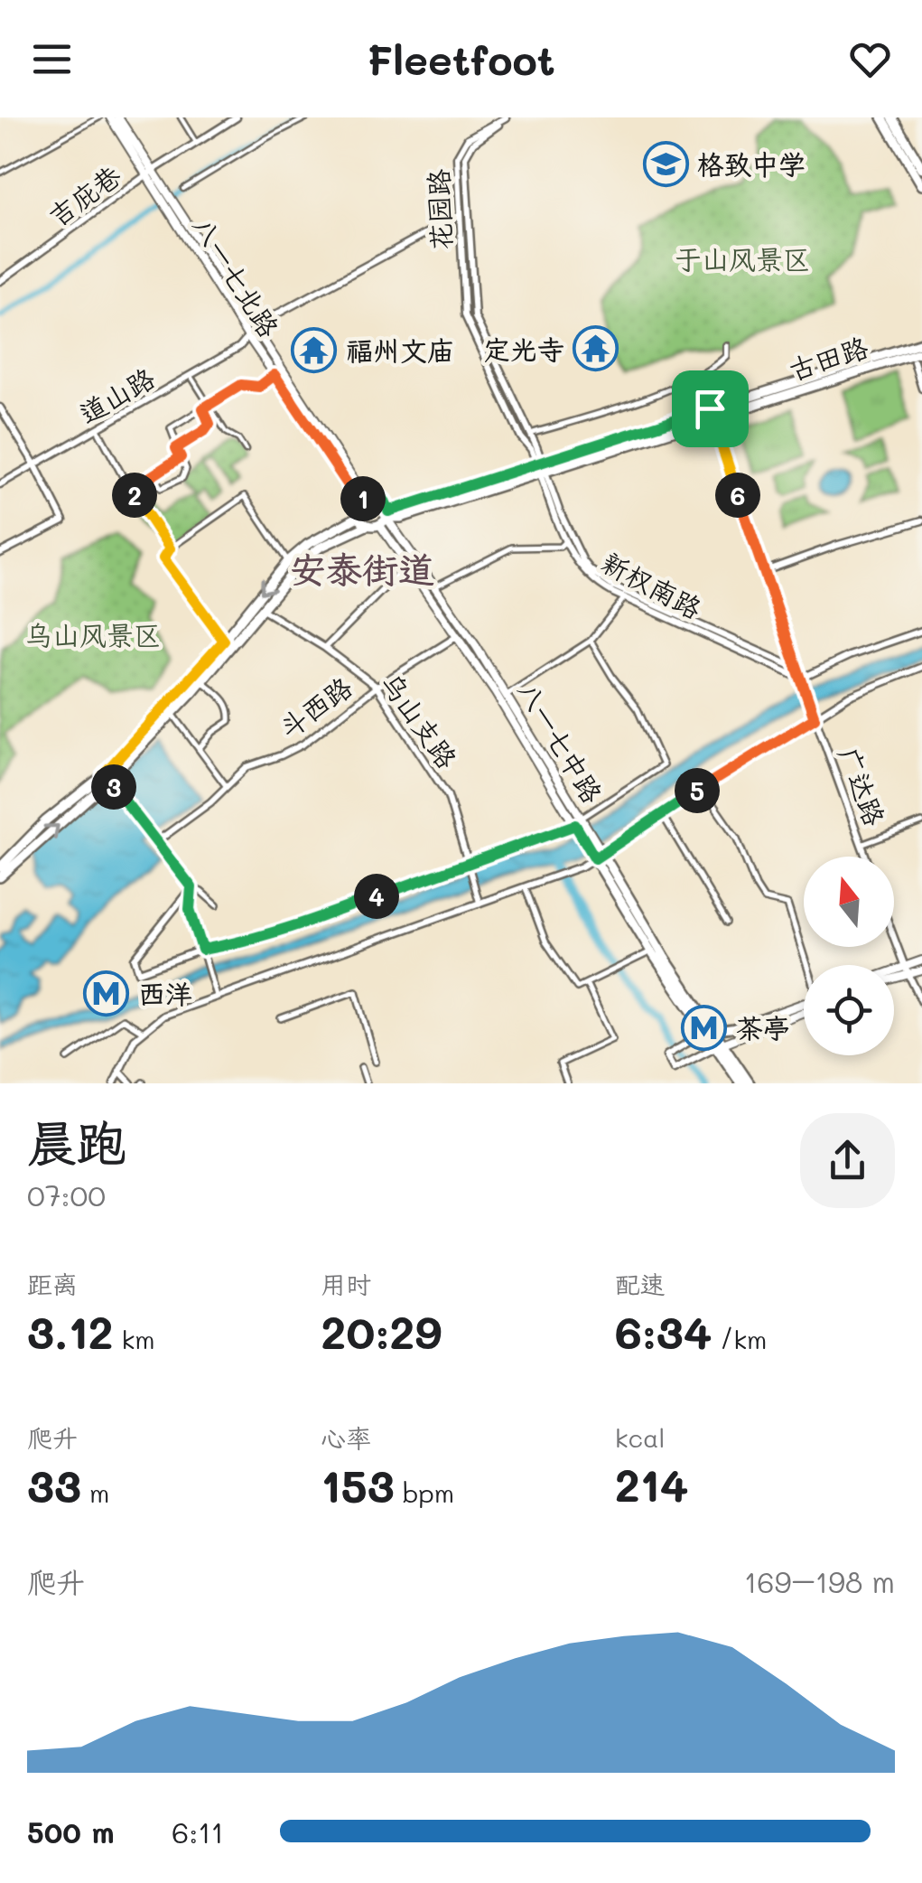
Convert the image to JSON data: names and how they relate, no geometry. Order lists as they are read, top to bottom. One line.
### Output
{"streets":{"main road":["八一七北路","古田路","八一七中路"],"street":["吉庇巷","花园路","道山路","新权南路","斗西路","乌山支路","广达路"]},"crossings":[["吉庇巷","八一七北路"],["花园路","古田路"],["花园路","道山路"],["花园路","新权南路"],["八一七北路","道山路"],["古田路","新权南路"],["古田路","八一七中路"],["古田路","广达路"],["新权南路","广达路"],["斗西路","乌山支路"],["斗西路","八一七中路"]],"districts":["安泰街道"],"parks":["于山风景区","乌山风景区"],"places":{"school or university":["格致中学"],"temple":["定光寺","福州文庙"],"metro station":["西洋","茶亭"]},"north":"top","page":{"header":"Fleetfoot","pins":["2","6","1","3","5","4"],"heading":["晨跑","07:00"],"stats":[["距离","3.12 km"],["用时","20:29"],["配速","6:34 /km"],["爬升","33 m"],["心率","153 bpm"],["kcal","214"]],"chart":["爬升","169–198 m"],"list":[{"name":"500 m","note":"6:11"}]}}
